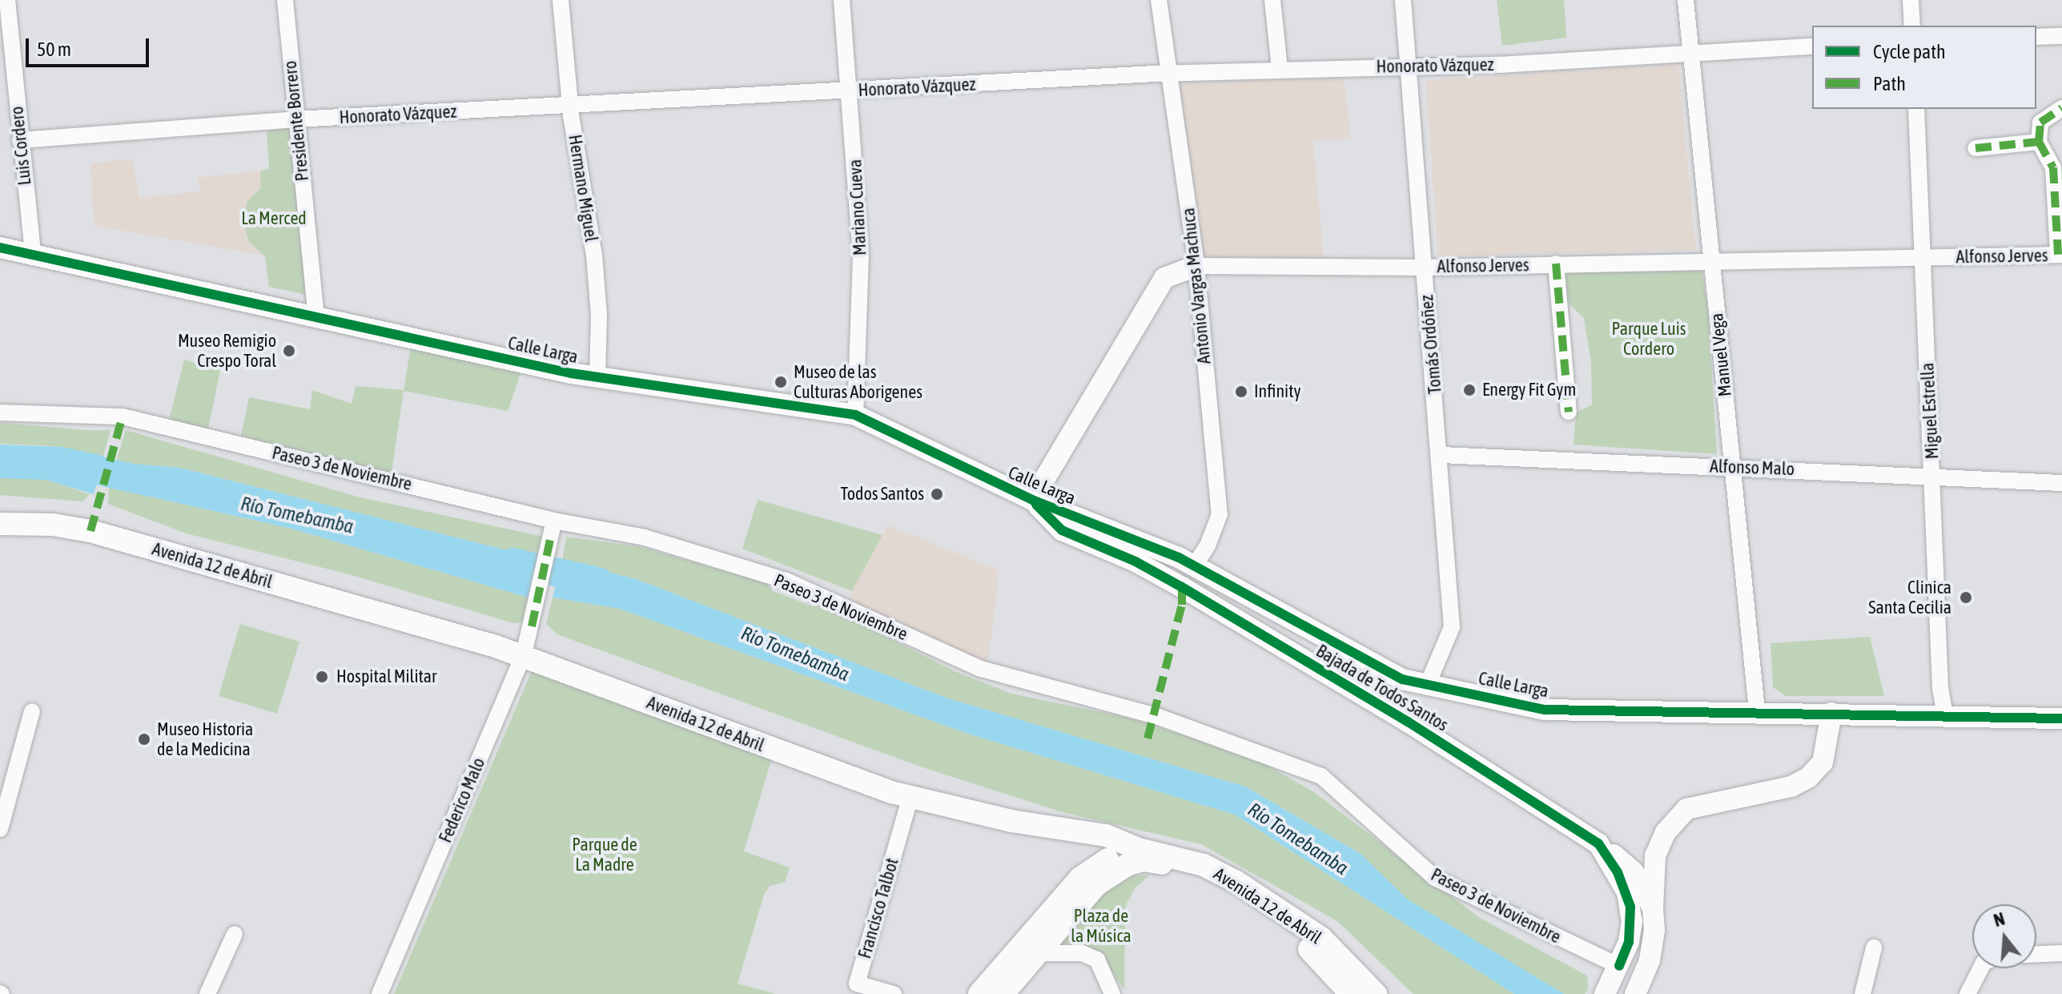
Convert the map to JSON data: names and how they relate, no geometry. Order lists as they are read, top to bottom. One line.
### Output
{"streets":{"main road":["Avenida 12 de Abril"],"street":["Honorato Vázquez","Presidente Borrero","Luis Cordero","Hermano Miguel","Mariano Cueva","Alfonso Jerves","Antonio Vargas Machuca","Tomás Ordóñez","Calle Larga","Manuel Vega","Miguel Estrella","Alfonso Malo","Paseo 3 de Noviembre","Bajada de Todos Santos","Federico Malo","Francisco Talbot"]},"crossings":[["Honorato Vázquez","Presidente Borrero"],["Honorato Vázquez","Luis Cordero"],["Honorato Vázquez","Hermano Miguel"],["Honorato Vázquez","Mariano Cueva"],["Honorato Vázquez","Antonio Vargas Machuca"],["Honorato Vázquez","Tomás Ordóñez"],["Honorato Vázquez","Manuel Vega"],["Presidente Borrero","Calle Larga"],["Luis Cordero","Calle Larga"],["Hermano Miguel","Calle Larga"],["Mariano Cueva","Calle Larga"],["Alfonso Jerves","Antonio Vargas Machuca"],["Alfonso Jerves","Tomás Ordóñez"],["Alfonso Jerves","Calle Larga"],["Alfonso Jerves","Manuel Vega"],["Alfonso Jerves","Miguel Estrella"],["Alfonso Jerves","Bajada de Todos Santos"],["Antonio Vargas Machuca","Calle Larga"],["Tomás Ordóñez","Calle Larga"],["Tomás Ordóñez","Alfonso Malo"],["Calle Larga","Manuel Vega"],["Calle Larga","Miguel Estrella"],["Calle Larga","Bajada de Todos Santos"],["Manuel Vega","Alfonso Malo"],["Miguel Estrella","Alfonso Malo"],["Paseo 3 de Noviembre","Bajada de Todos Santos"],["Paseo 3 de Noviembre","Federico Malo"],["Avenida 12 de Abril","Federico Malo"],["Avenida 12 de Abril","Francisco Talbot"]],"water":["Río Tomebamba"],"parks":["La Merced","Parque Luis Cordero","Parque de La Madre","Plaza de la Música"],"places":["Museo Remigio Crespo Toral","Museo de las Culturas Aborigenes","Energy Fit Gym","Infinity","Todos Santos","Clinica Santa Cecilia","Hospital Militar","Museo Historia de la Medicina"],"legend":["Cycle path","Path"],"scale_bar":"50 m","north":"top"}
